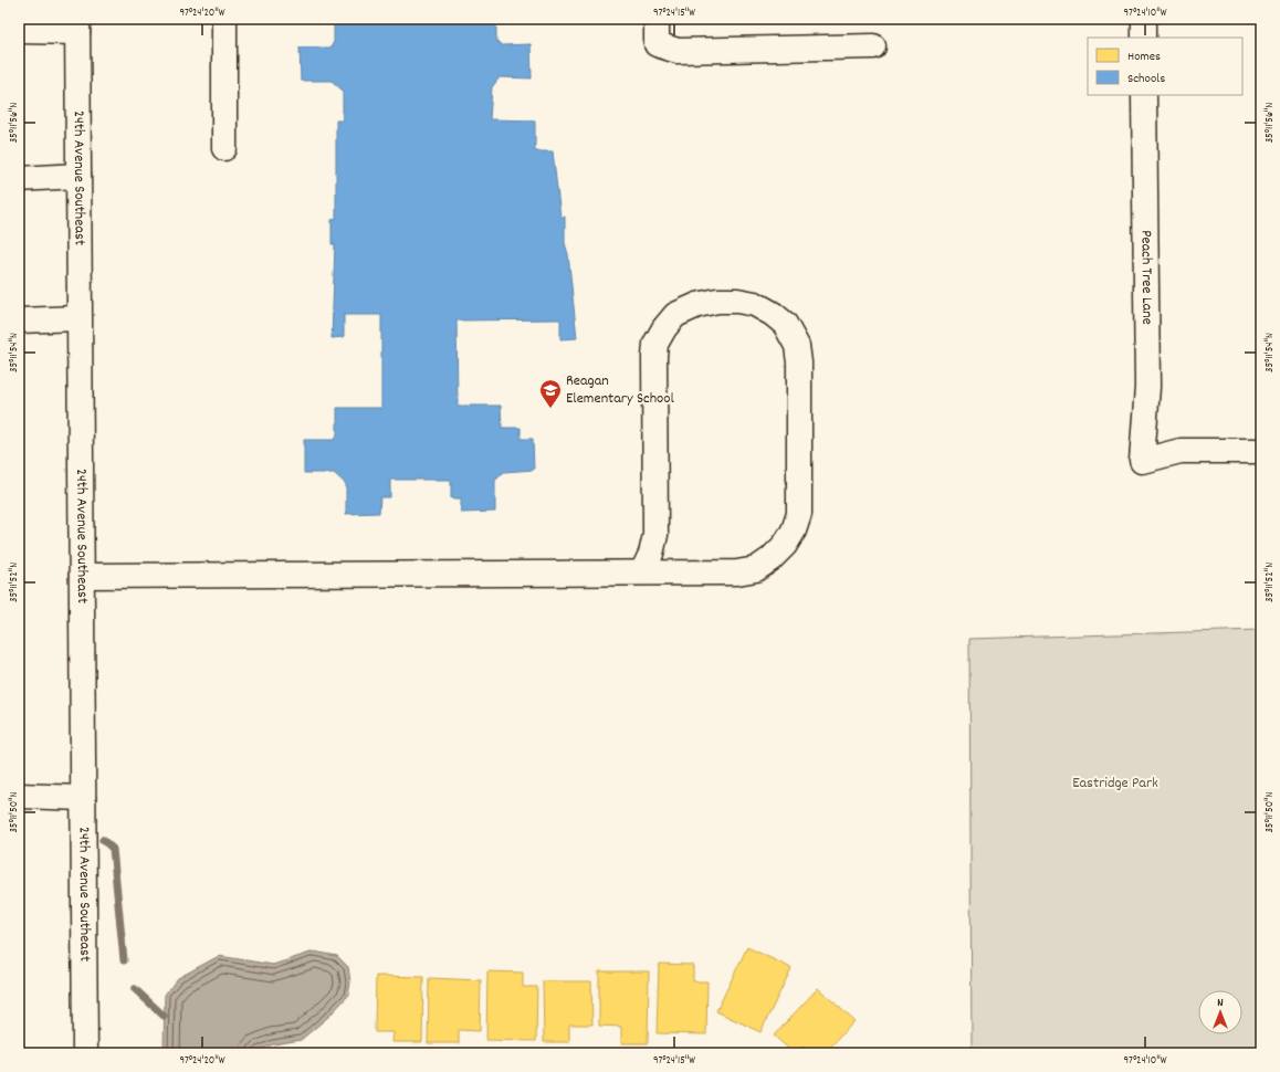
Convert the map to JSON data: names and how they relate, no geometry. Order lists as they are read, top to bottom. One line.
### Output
{"streets":{"street":["24th Avenue Southeast","Peach Tree Lane"]},"parks":["Eastridge Park"],"places":{"school or university":["Reagan Elementary School"]},"legend":["Homes","Schools"],"north":"top","coordinates":["97°24'20\"W","97°24'15\"W","97°24'10\"W","35°11'56\"N","35°11'54\"N","35°11'52\"N","35°11'50\"N"]}
